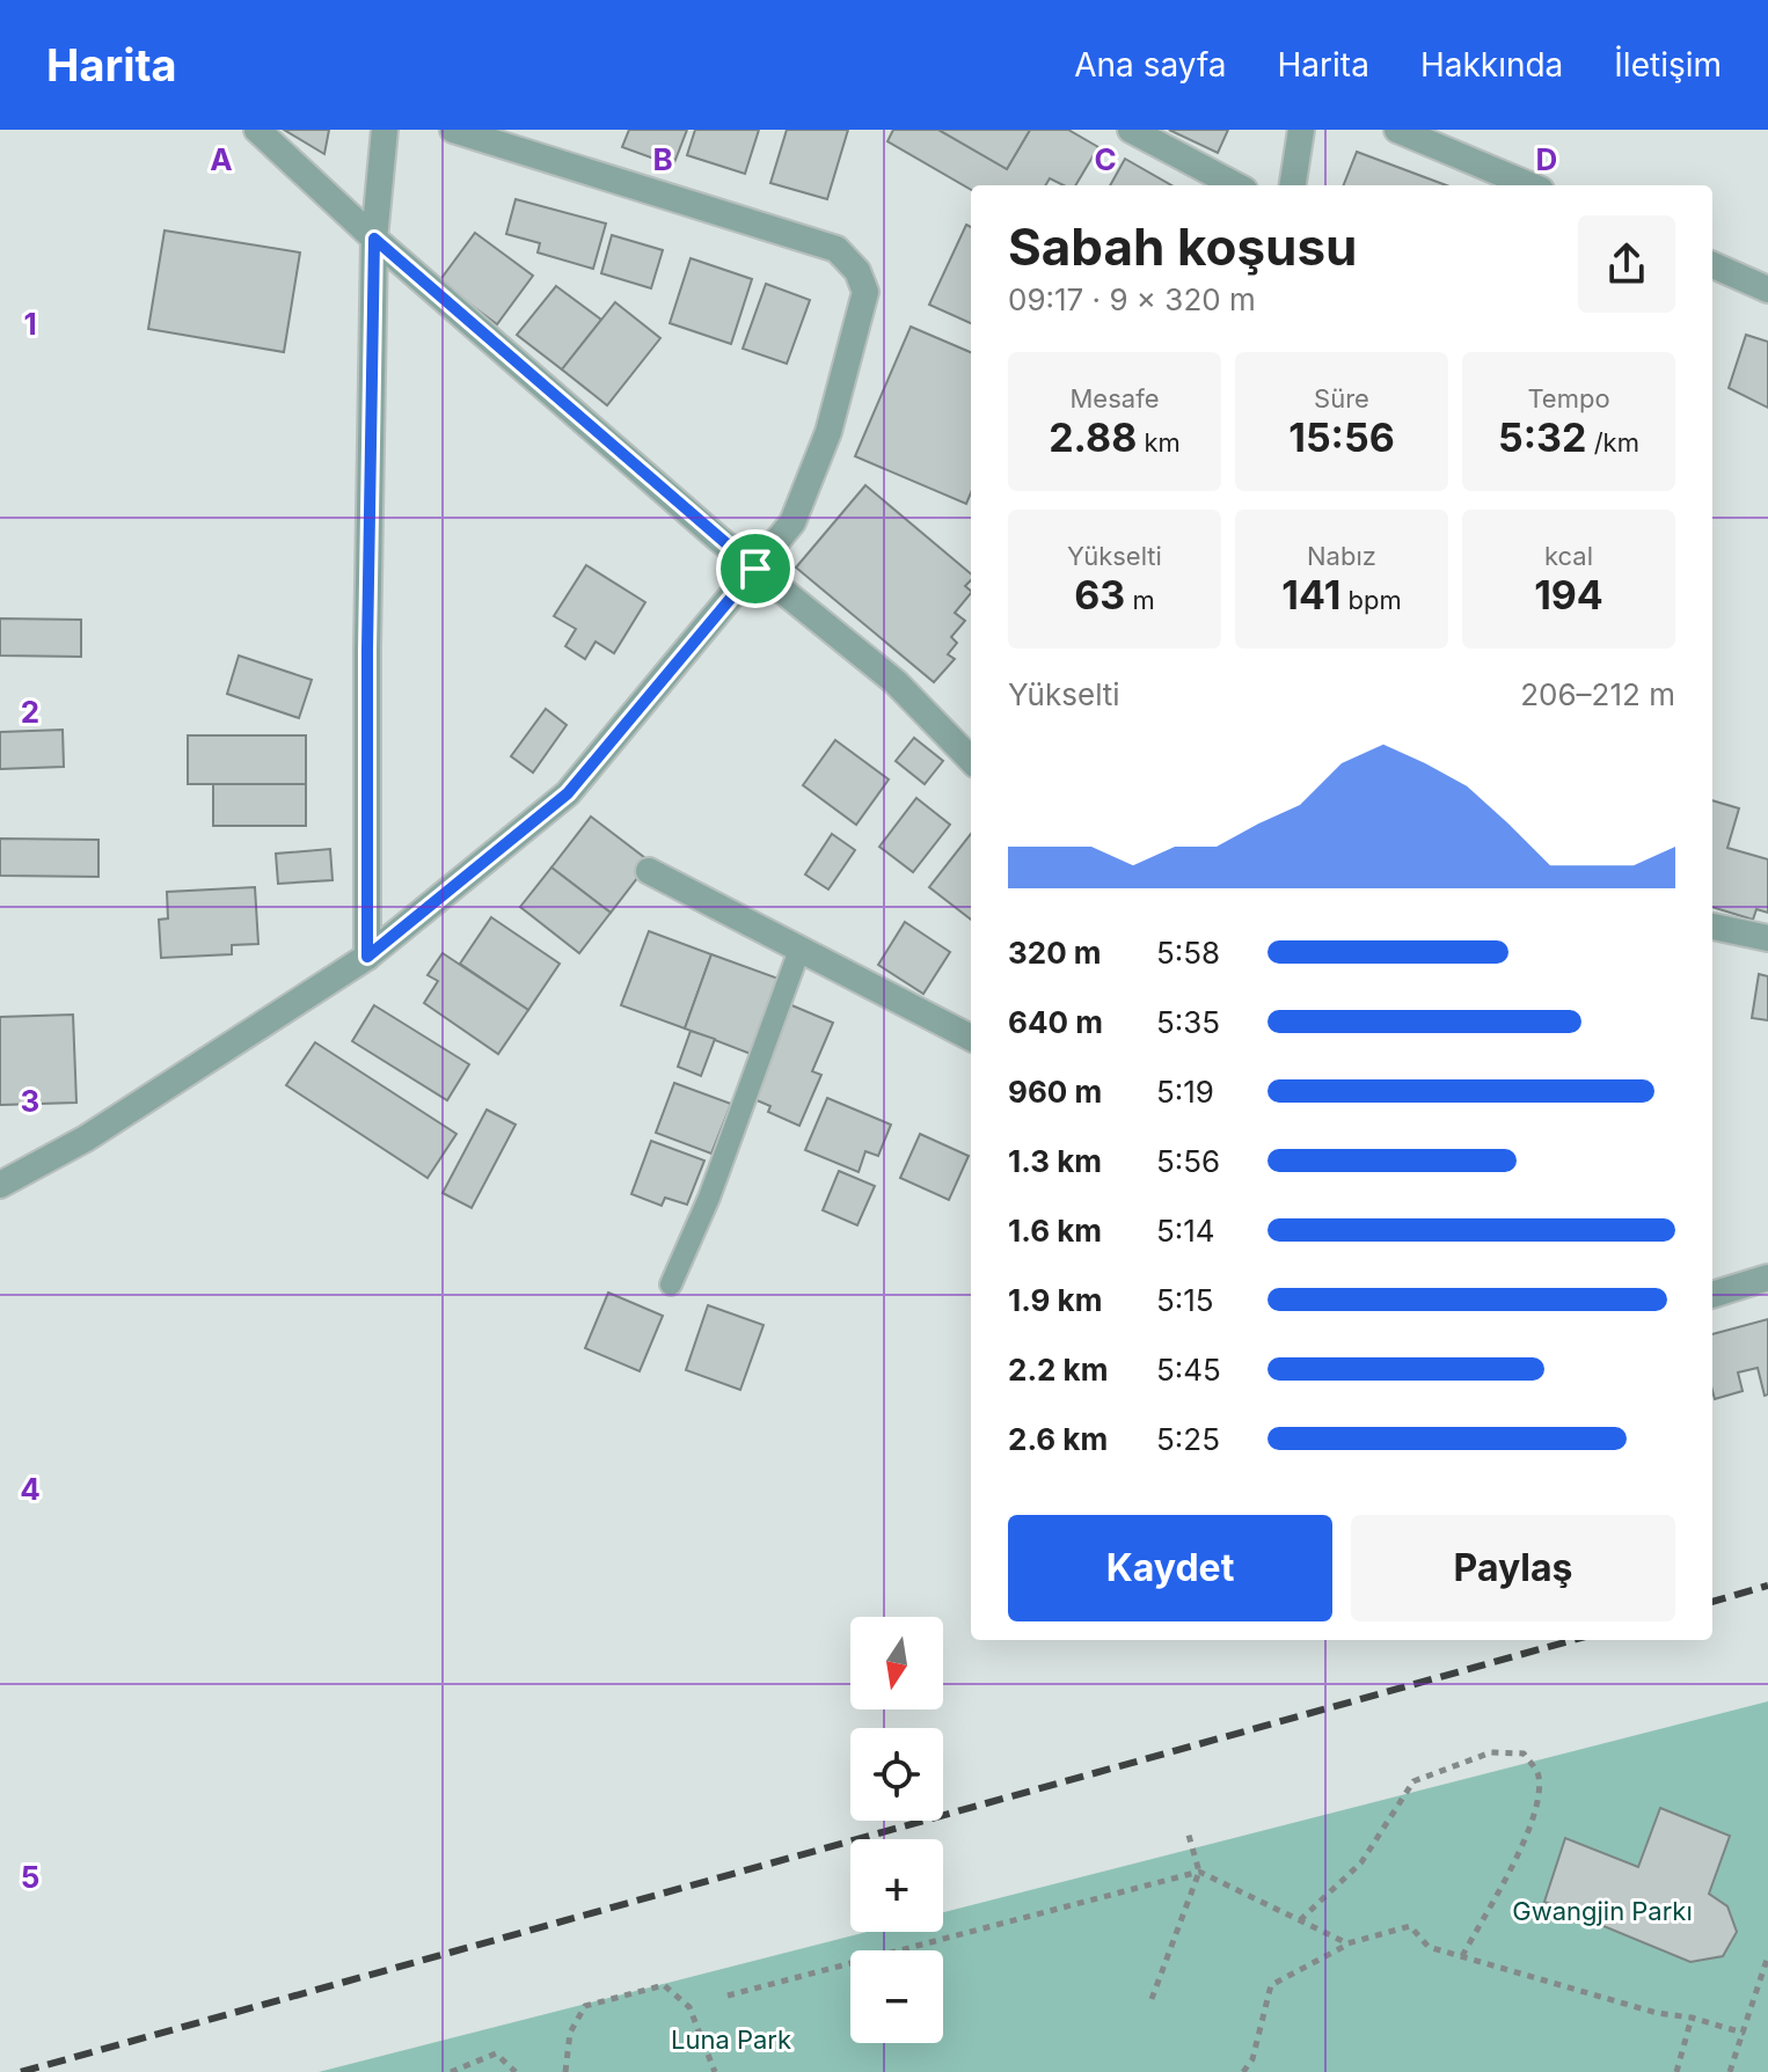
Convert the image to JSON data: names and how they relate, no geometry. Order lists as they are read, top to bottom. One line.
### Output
{"parks":["Gwangjin Parkı","Luna Park"],"north":"bottom","page":{"header":"Harita","nav":["Ana sayfa","Harita","Hakkında","İletişim"],"heading":["Sabah koşusu","09:17 · 9 × 320 m"],"stats":[["Mesafe","2.88 km"],["Süre","15:56"],["Tempo","5:32 /km"],["Yükselti","63 m"],["Nabız","141 bpm"],["kcal","194"]],"chart":["Yükselti","206–212 m"],"list":[{"name":"320 m","note":"5:58"},{"name":"640 m","note":"5:35"},{"name":"960 m","note":"5:19"},{"name":"1.3 km","note":"5:56"},{"name":"1.6 km","note":"5:14"},{"name":"1.9 km","note":"5:15"},{"name":"2.2 km","note":"5:45"},{"name":"2.6 km","note":"5:25"}],"buttons":["Kaydet","Paylaş"],"map_buttons":["+","−"]},"grid":{"columns":["A","B","C","D"],"rows":["1","2","3","4","5"]}}
